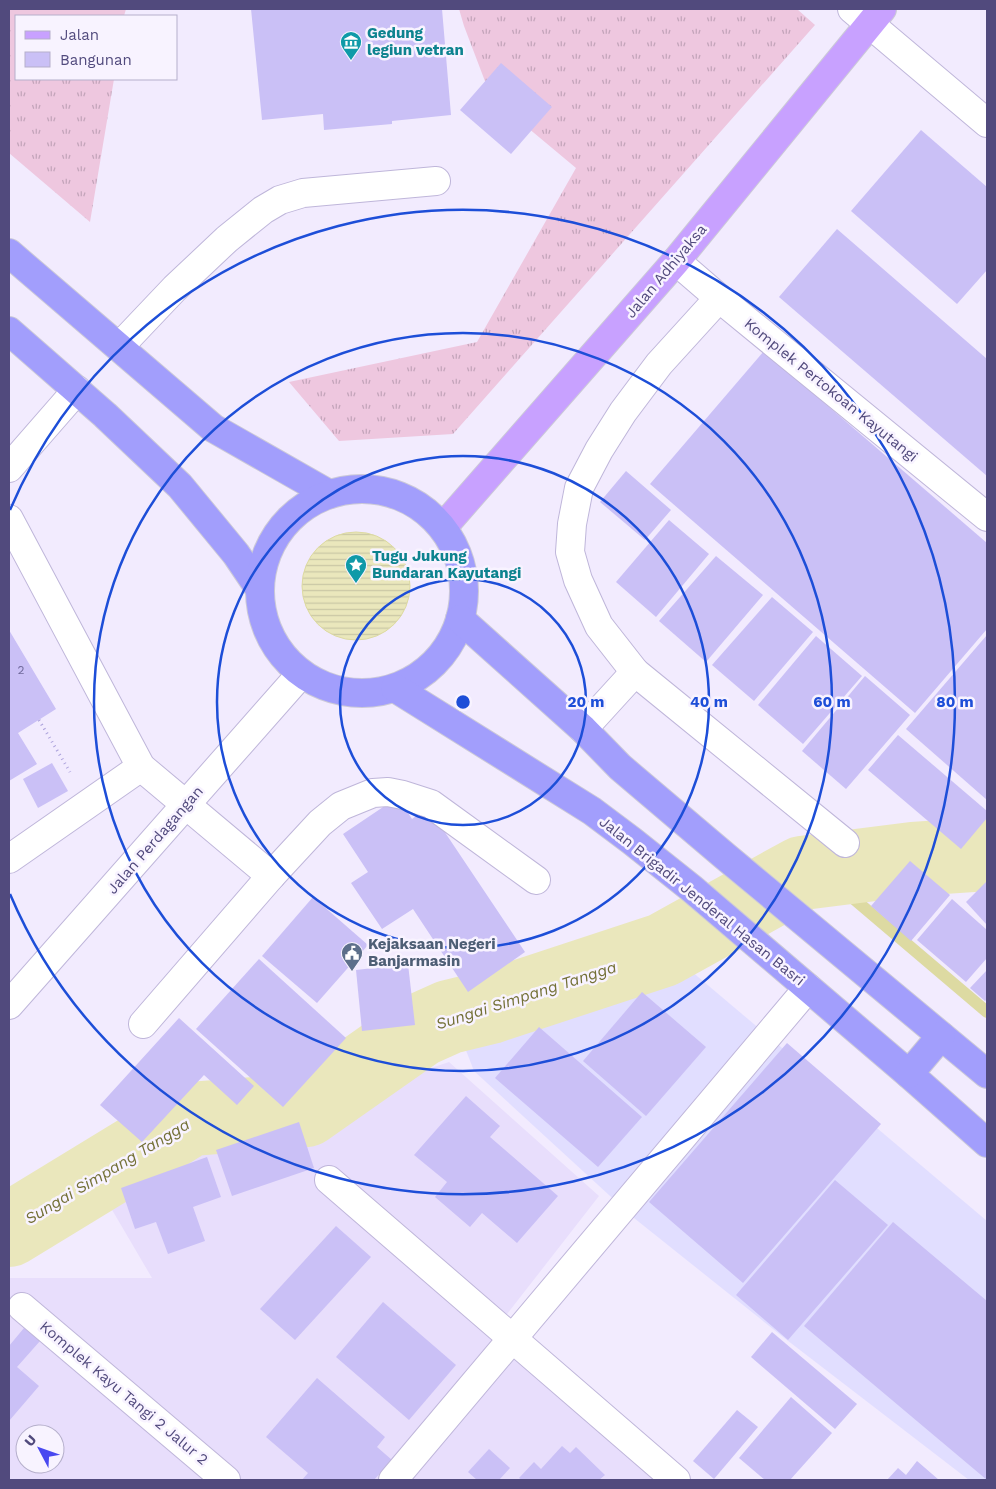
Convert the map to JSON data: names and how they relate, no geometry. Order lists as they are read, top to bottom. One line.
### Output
{"streets":{"highway":["Jalan Brigadir Jenderal Hasan Basri"],"main road":["Jalan Adhiyaksa"],"street":["Komplek Pertokoan Kayutangi","Jalan Perdagangan","Komplek Kayu Tangi 2 Jalur 2"]},"crossings":[["Jalan Adhiyaksa","Komplek Pertokoan Kayutangi"]],"water":["Sungai Simpang Tangga"],"places":{"museum":["Gedung legiun vetran"],"place":["Tugu Jukung Bundaran Kayutangi"],"public building":["Kejaksaan Negeri Banjarmasin"]},"house_numbers":["2"],"legend":["Jalan","Bangunan"],"north":"top left","rings":["20 m","40 m","60 m","80 m"]}
